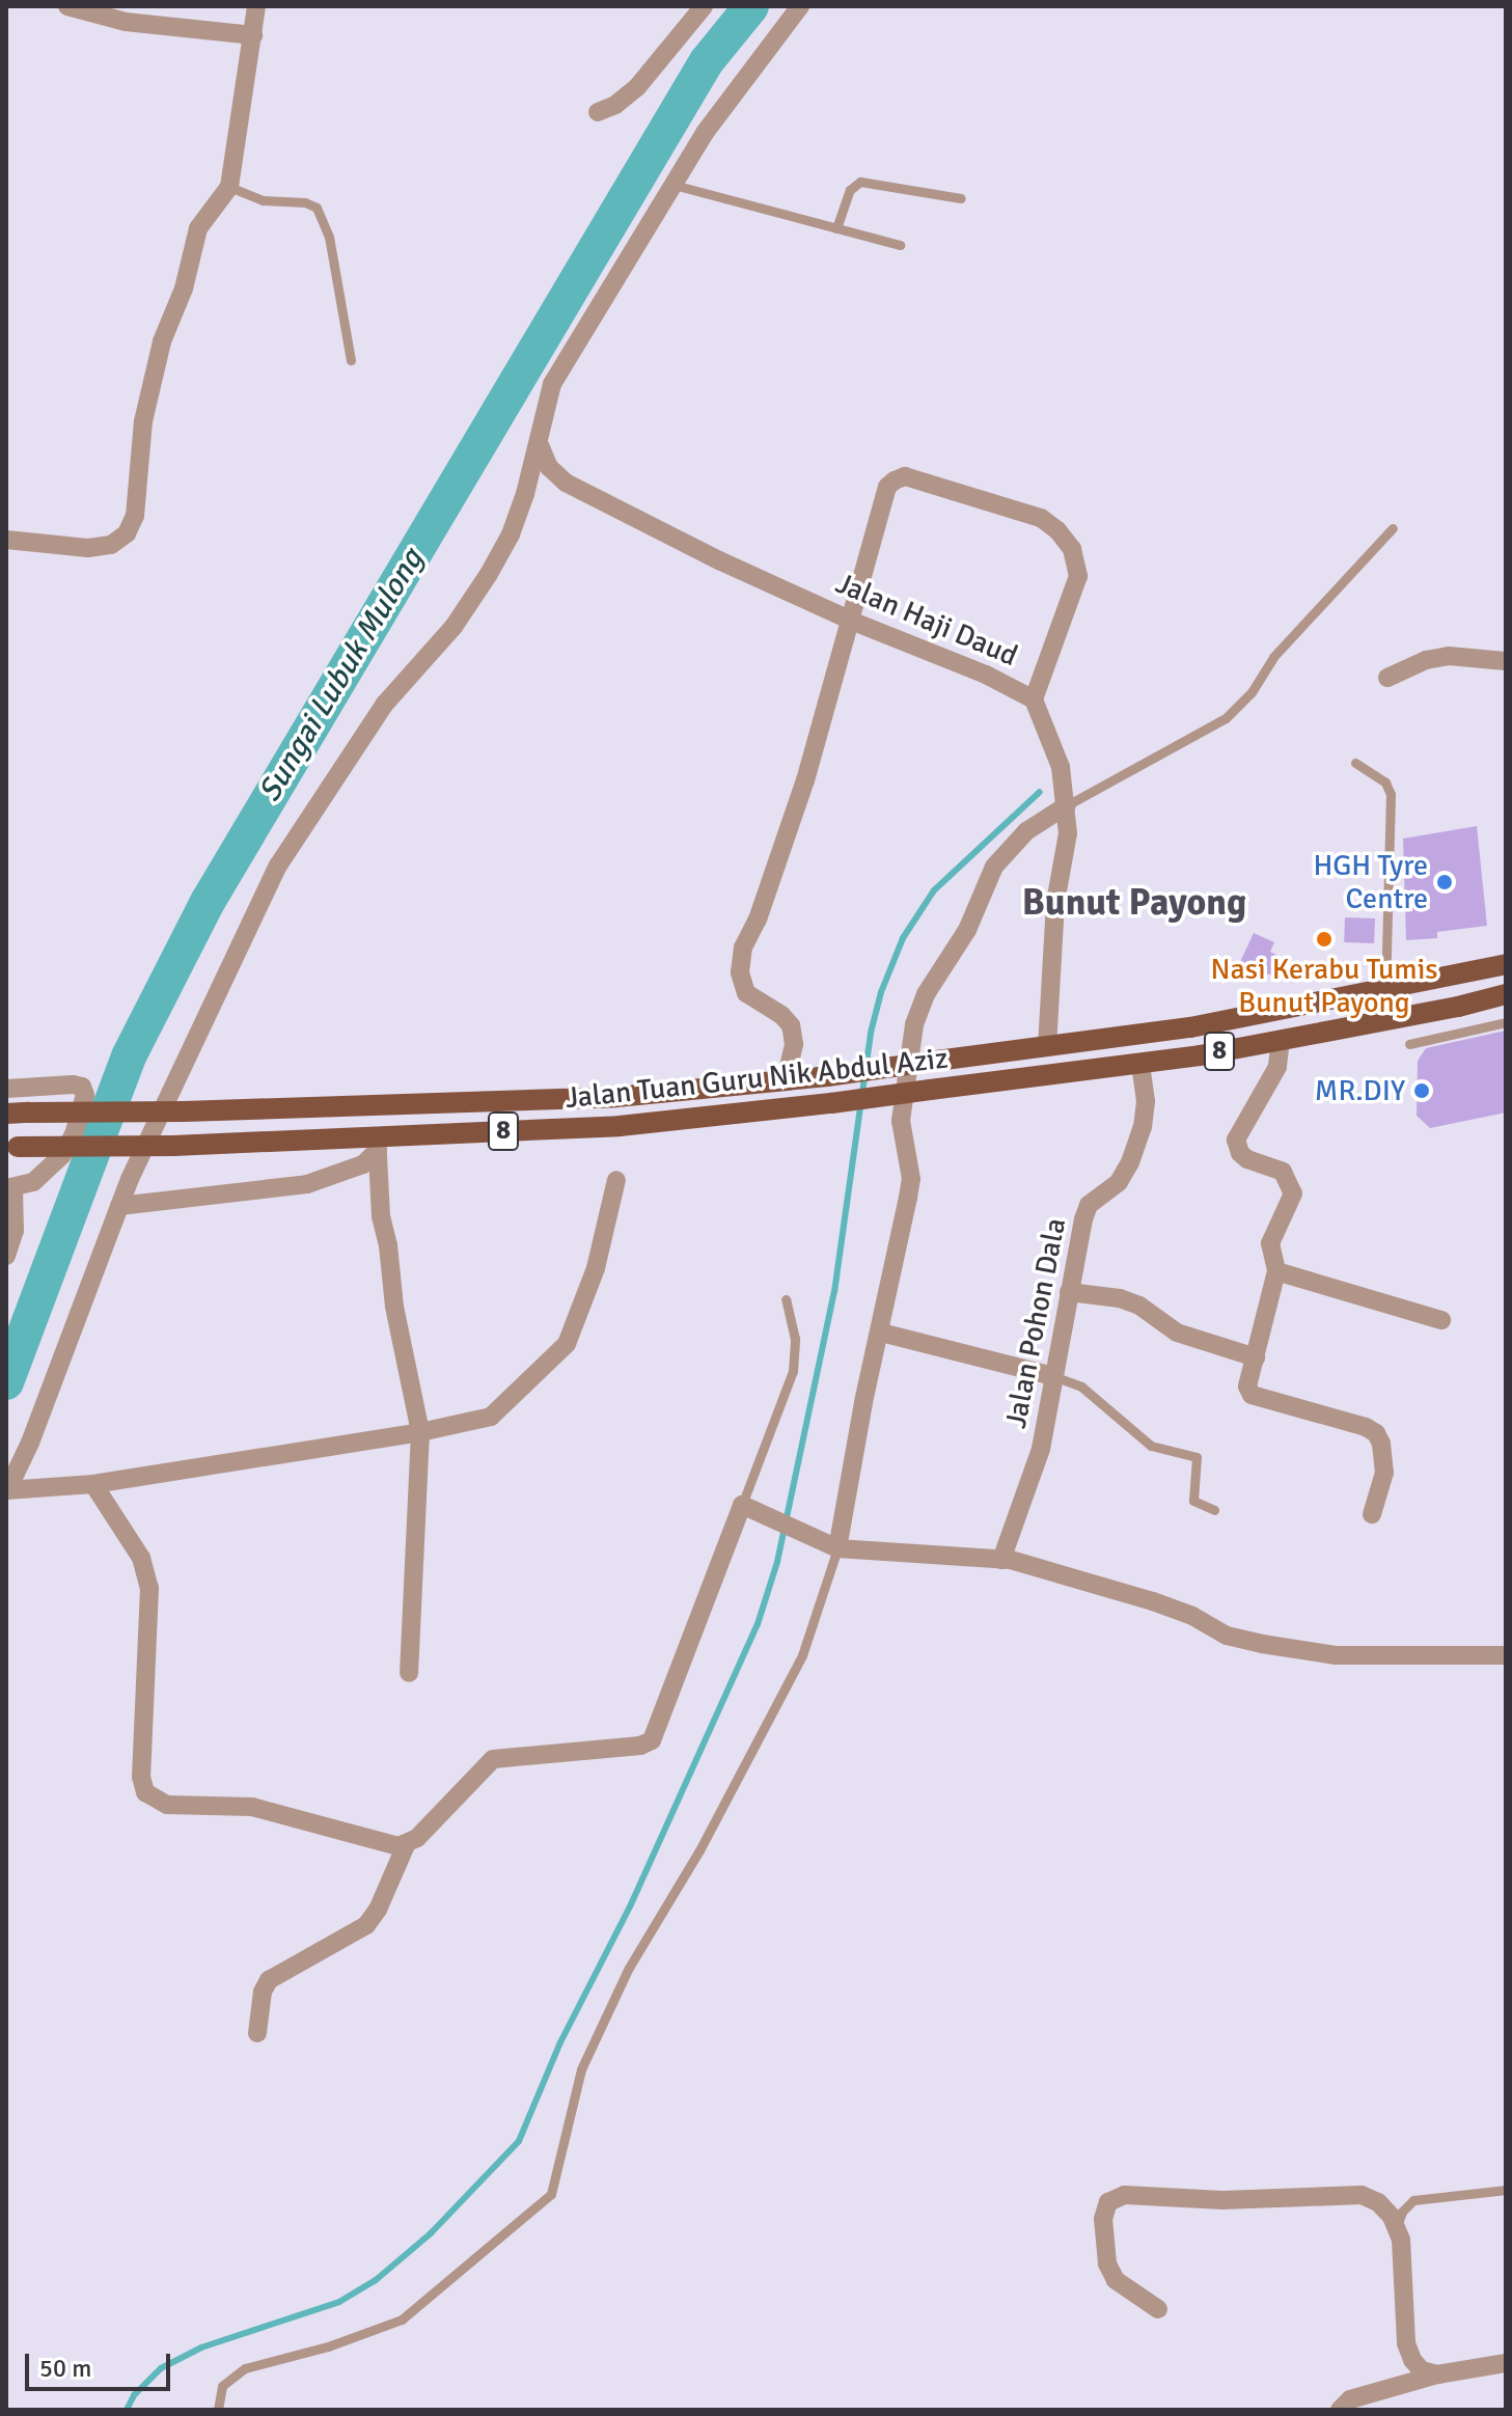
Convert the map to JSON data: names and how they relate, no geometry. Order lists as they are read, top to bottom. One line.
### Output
{"streets":{"main road":["8","Jalan Tuan Guru Nik Abdul Aziz"],"street":["Jalan Haji Daud","Jalan Pohon Dala"]},"crossings":[["Jalan Haji Daud","Jalan Tuan Guru Nik Abdul Aziz"],["Jalan Tuan Guru Nik Abdul Aziz","Jalan Pohon Dala"]],"districts":["Bunut Payong"],"water":["Sungai Lubuk Mulong"],"places":["HGH Tyre Centre","Nasi Kerabu Tumis Bunut Payong","MR.DIY"],"scale_bar":"50 m"}
